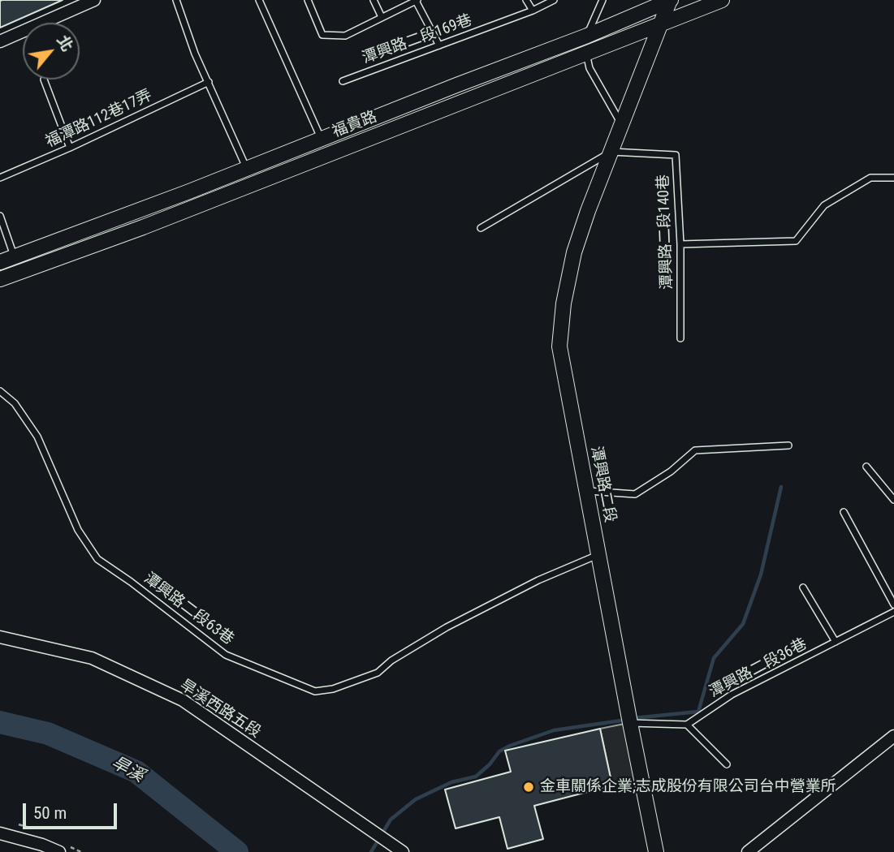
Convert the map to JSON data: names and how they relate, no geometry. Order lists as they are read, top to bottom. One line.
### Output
{"streets":{"street":["福貴路","潭興路二段","旱溪西路五段"],"lane":["潭興路二段169巷","福潭路112巷17弄","潭興路二段140巷","潭興路二段63巷","潭興路二段36巷"]},"crossings":[["福貴路","潭興路二段"],["潭興路二段140巷","潭興路二段"],["潭興路二段","潭興路二段63巷"]],"water":["旱溪"],"places":["金車關係企業;志成股份有限公司台中營業所"],"scale_bar":"50 m","north":"top right"}
